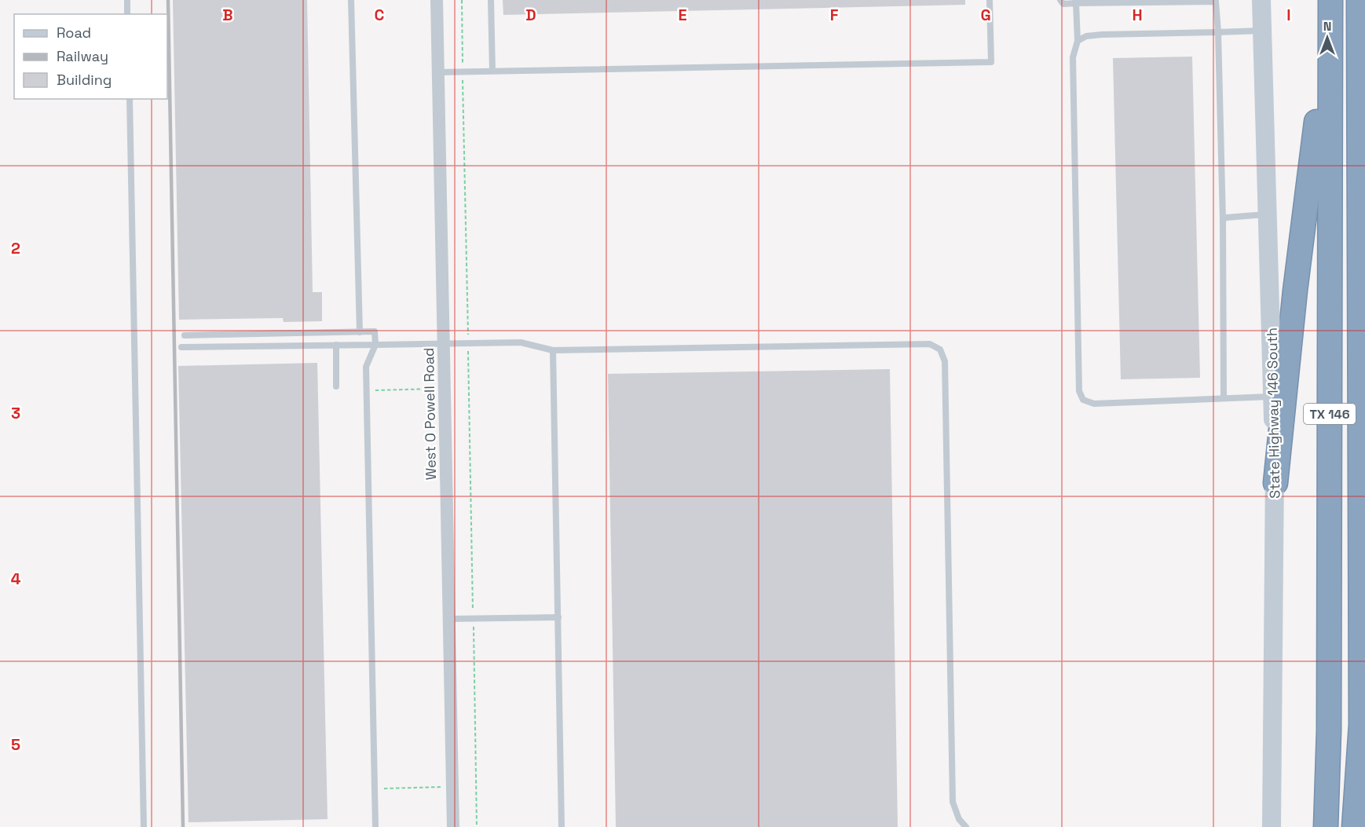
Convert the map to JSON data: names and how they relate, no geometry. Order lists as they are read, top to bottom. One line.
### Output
{"streets":{"highway":["TX 146"],"main road":["State Highway 146 South"],"street":["West O Powell Road"]},"legend":["Road","Railway","Building"],"north":"top","grid":{"columns":["B","C","D","E","F","G","H","I"],"rows":["2","3","4","5"]}}
